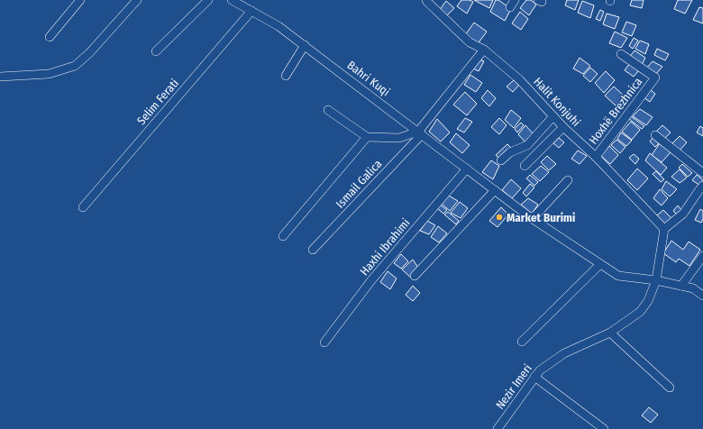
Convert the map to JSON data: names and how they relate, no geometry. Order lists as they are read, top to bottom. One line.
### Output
{"streets":{"street":["Bahri Kuqi","Selim Ferati","Halit Konjuhi","Hoxhë Brezhnica","Ismail Galica","Haxhi Ibrahimi","Nezir Imeri"]},"crossings":[["Bahri Kuqi","Selim Ferati"],["Bahri Kuqi","Ismail Galica"],["Bahri Kuqi","Haxhi Ibrahimi"],["Bahri Kuqi","Nezir Imeri"],["Halit Konjuhi","Hoxhë Brezhnica"],["Halit Konjuhi","Ismail Galica"],["Halit Konjuhi","Nezir Imeri"]],"places":["Market Burimi"]}
